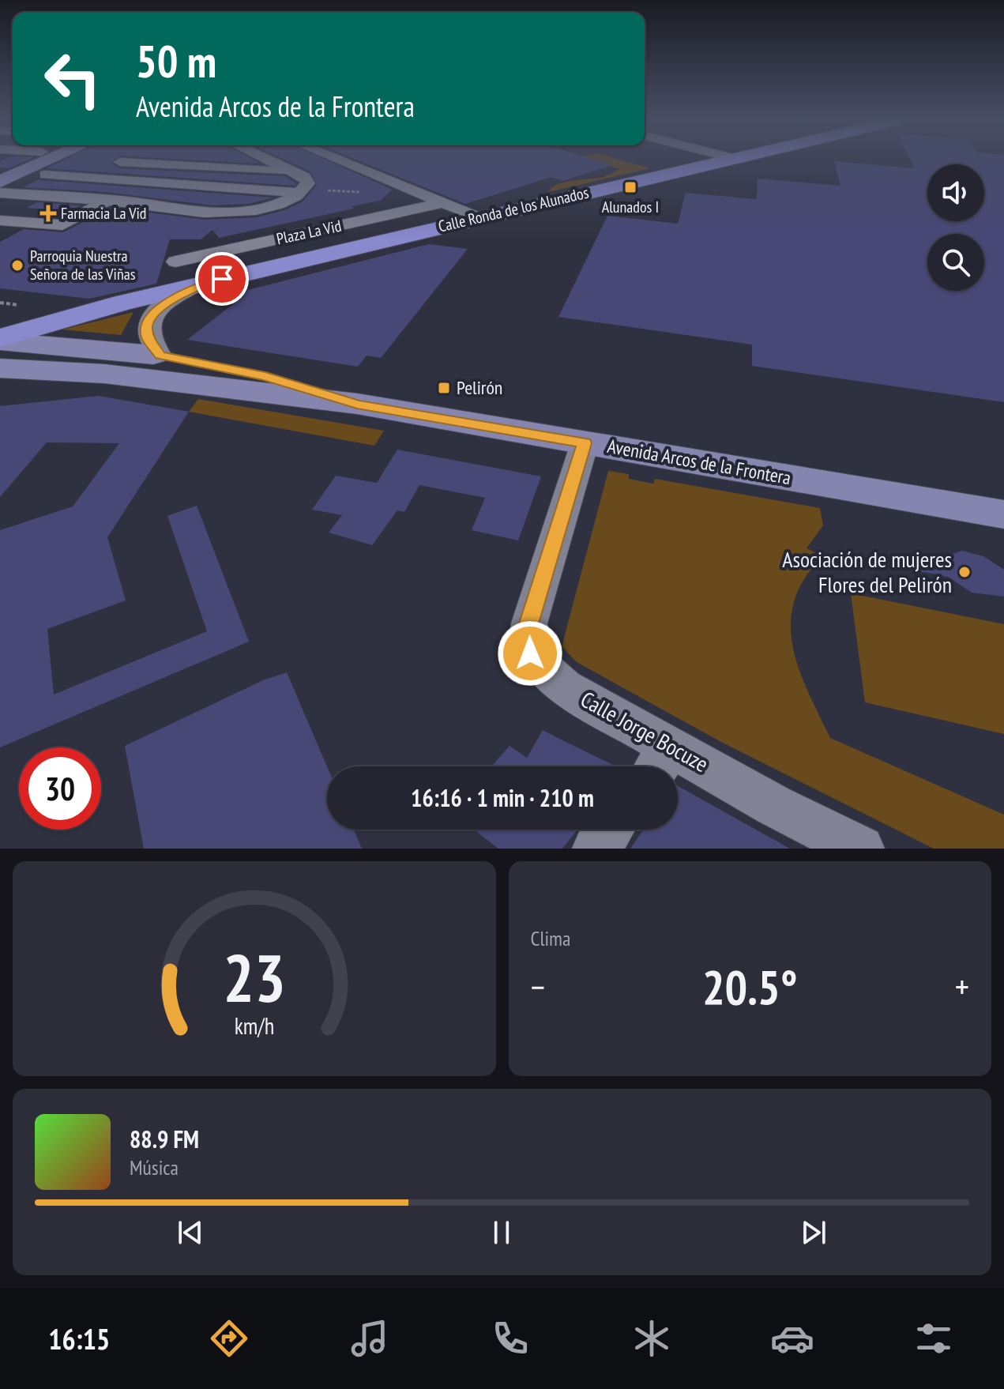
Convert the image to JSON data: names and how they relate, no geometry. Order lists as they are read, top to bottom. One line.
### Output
{"streets":{"main road":["Calle Ronda de los Alunados","Avenida Arcos de la Frontera"],"street":["Plaza La Vid","Calle Jorge Bocuze"]},"crossings":[["Calle Ronda de los Alunados","Avenida Arcos de la Frontera"],["Avenida Arcos de la Frontera","Calle Jorge Bocuze"]],"places":{"transit":["Alunados I","Pelirón"],"health":["Farmacia La Vid"],"other":["Parroquia Nuestra Señora de las Viñas","Asociación de mujeres Flores del Pelirón"]},"page":{"turn":["50 m","Avenida Arcos de la Frontera"],"limit":"30","trip":"16:16 · 1 min · 210 m","tile":"Clima","heat":["−","20.5°","+"],"song":["88.9 FM","Música"],"tabs":"16:15","gauge":["23","km/h"]}}
